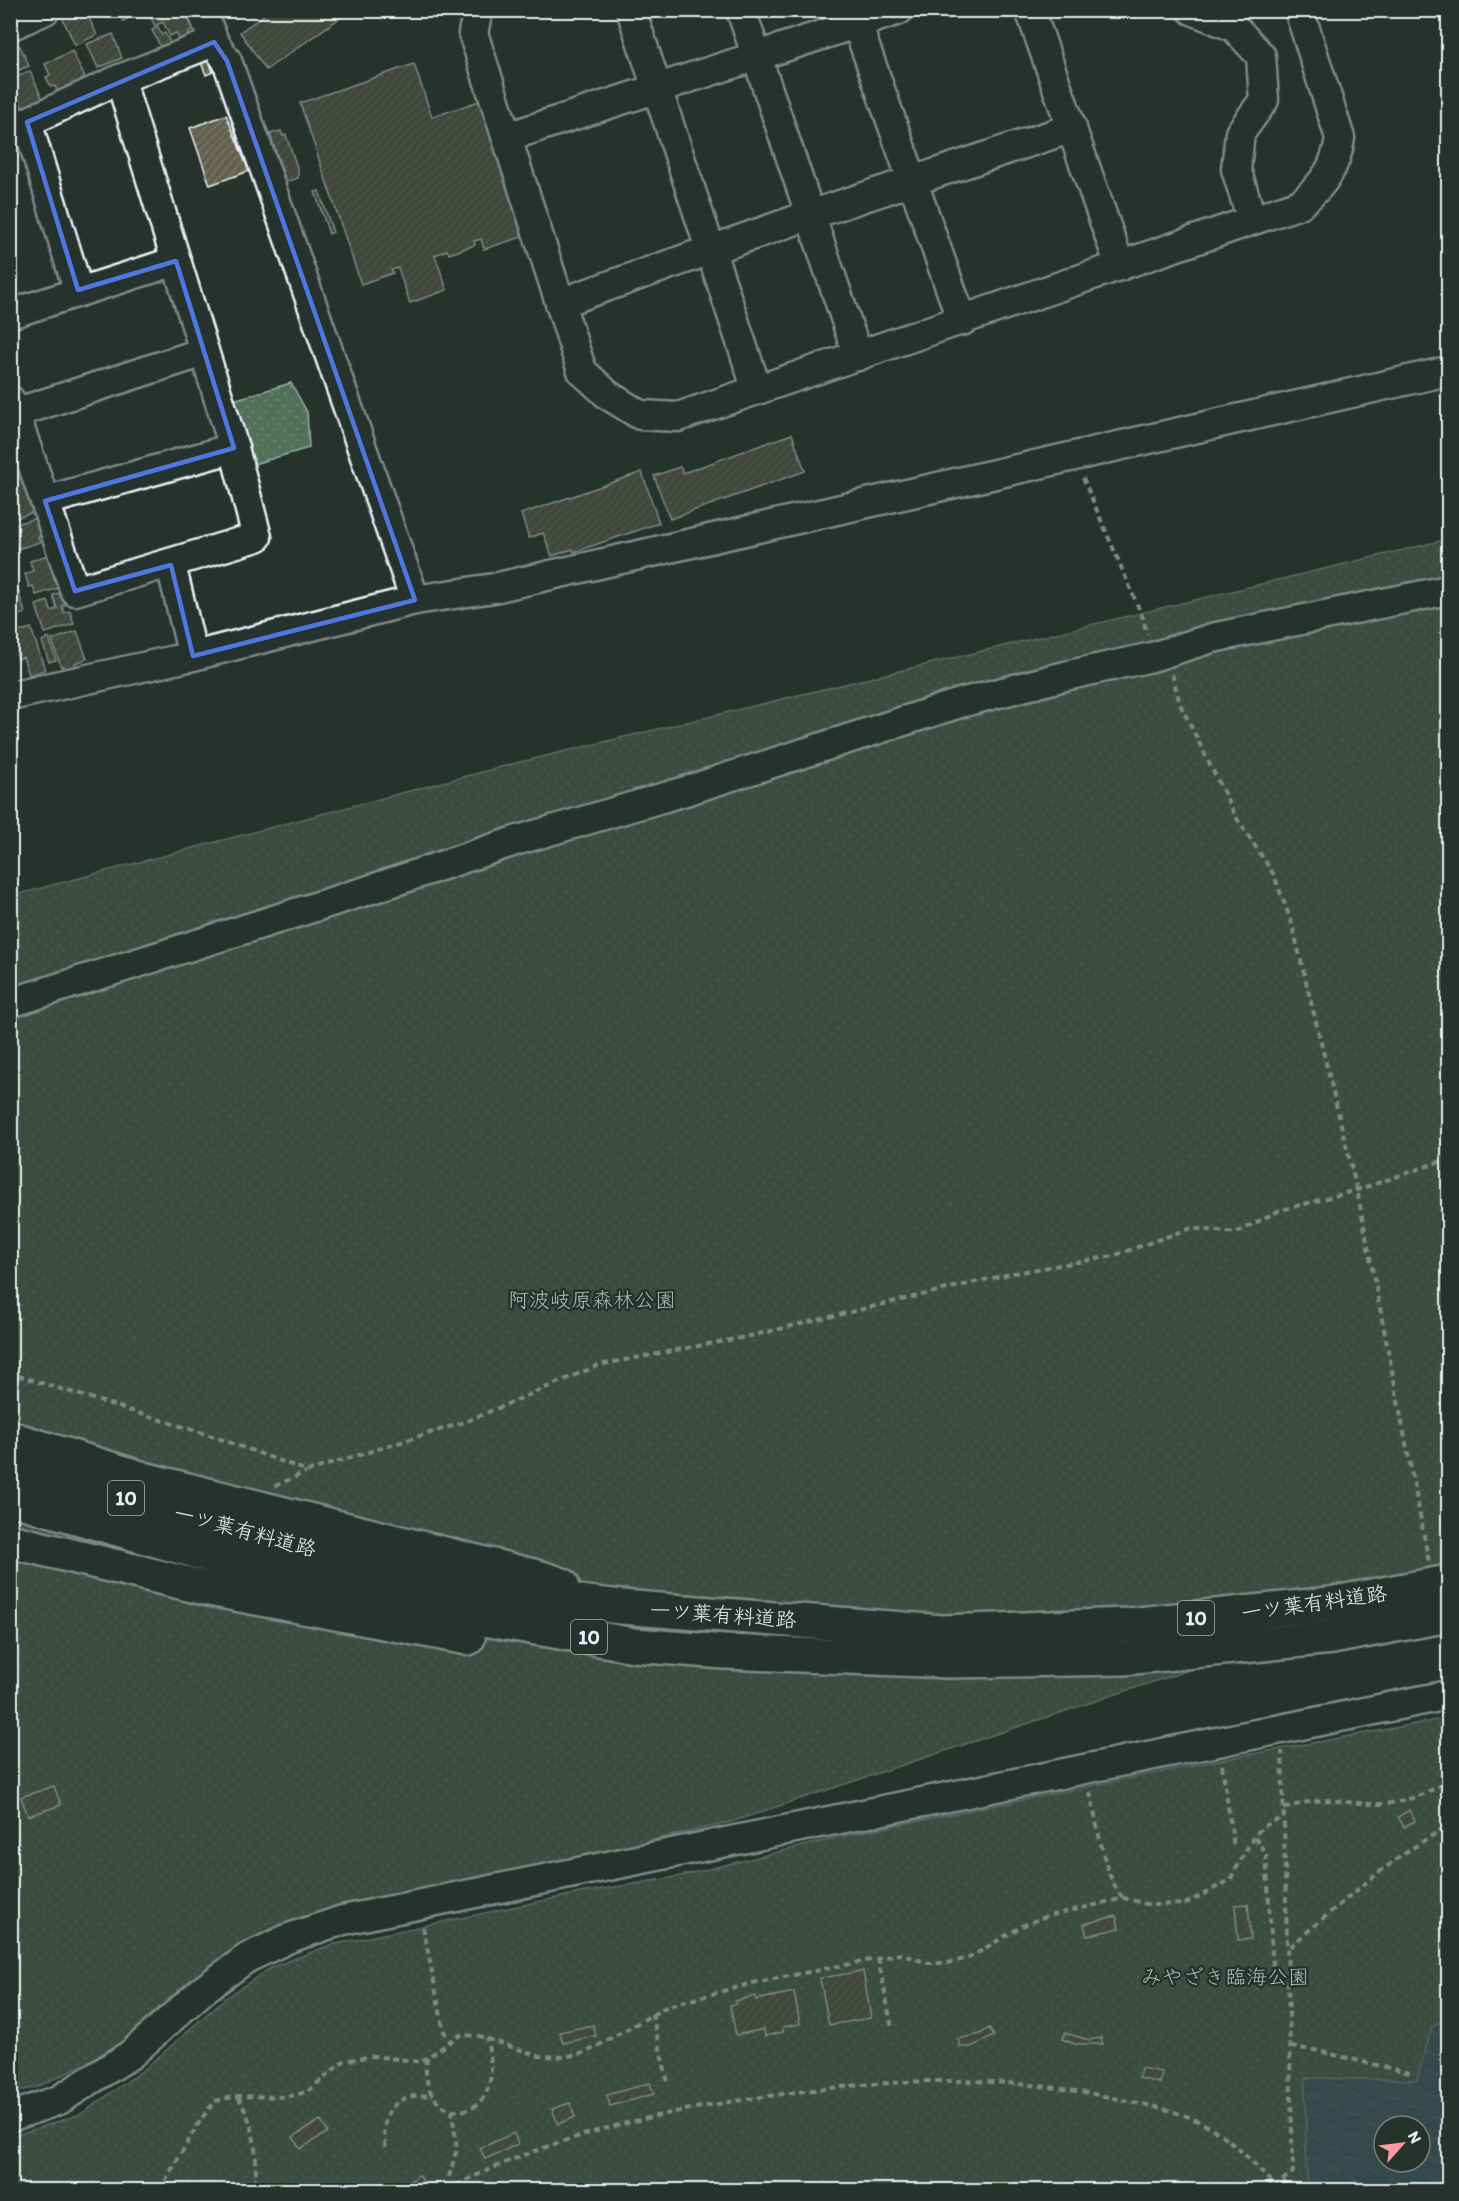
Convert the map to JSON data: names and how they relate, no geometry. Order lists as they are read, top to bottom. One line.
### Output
{"streets":{"main road":["10","一ツ葉有料道路"]},"parks":["阿波岐原森林公園","みやざき臨海公園"],"north":"top right"}
